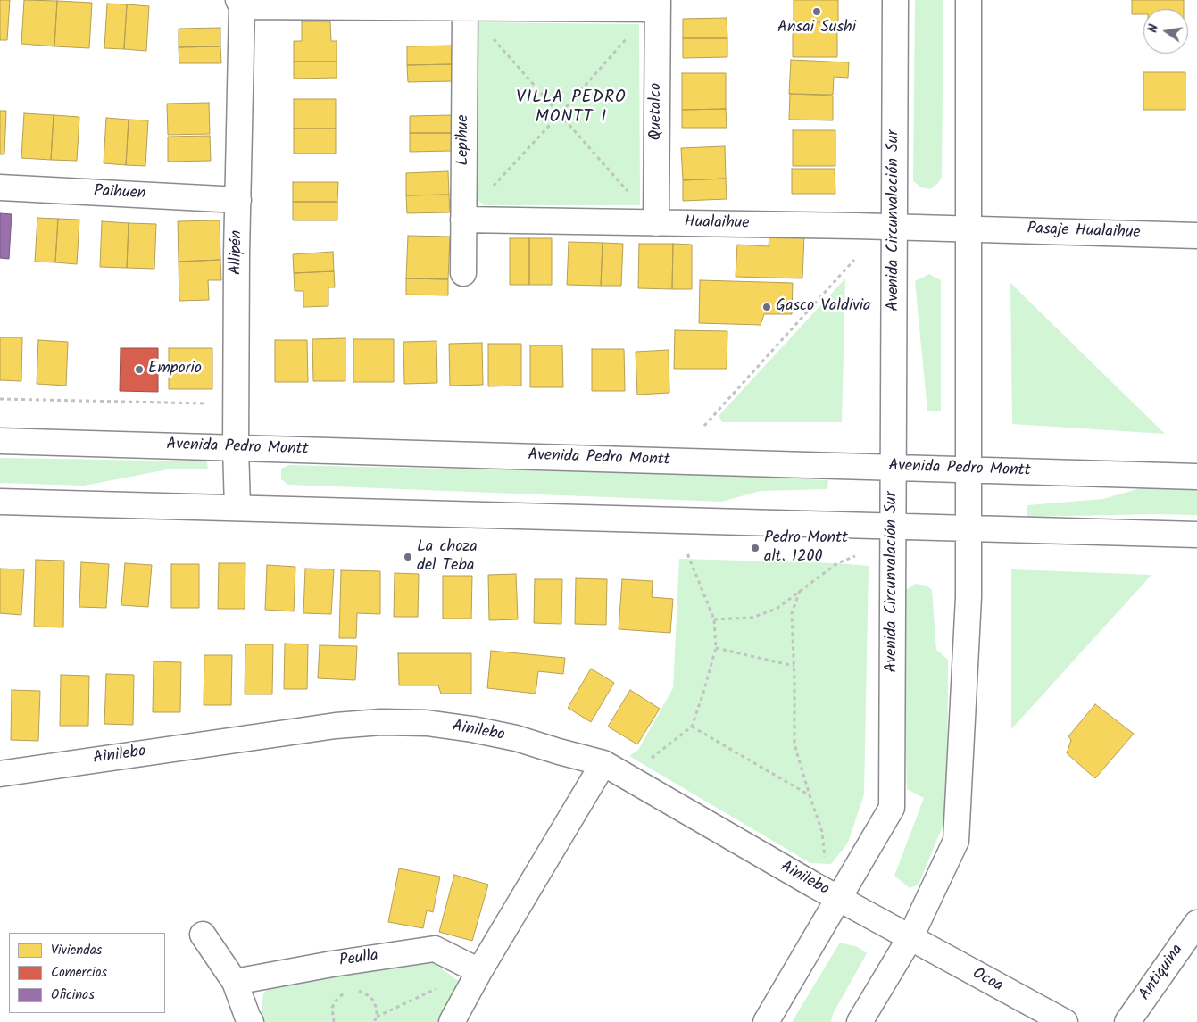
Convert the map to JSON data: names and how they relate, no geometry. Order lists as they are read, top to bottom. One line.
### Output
{"streets":{"main road":["Quetalco","Lepihue","Paihuen","Avenida Circunvalación Sur","Hualaihue","Pasaje Hualaihue","Allipén","Avenida Pedro Montt","Ainilebo","Peulla","Antiquina","Ocoa"]},"crossings":[["Quetalco","Hualaihue"],["Lepihue","Hualaihue"],["Paihuen","Allipén"],["Avenida Circunvalación Sur","Hualaihue"],["Avenida Circunvalación Sur","Avenida Pedro Montt"],["Avenida Circunvalación Sur","Ainilebo"],["Hualaihue","Pasaje Hualaihue"],["Allipén","Avenida Pedro Montt"],["Ainilebo","Ocoa"]],"districts":["VILLA PEDRO MONTT I"],"places":["Ansai Sushi","Gasco Valdivia","Emporio","Pedro Montt alt. 1200","La choza del Teba"],"legend":["Viviendas","Comercios","Oficinas"],"north":"left"}
